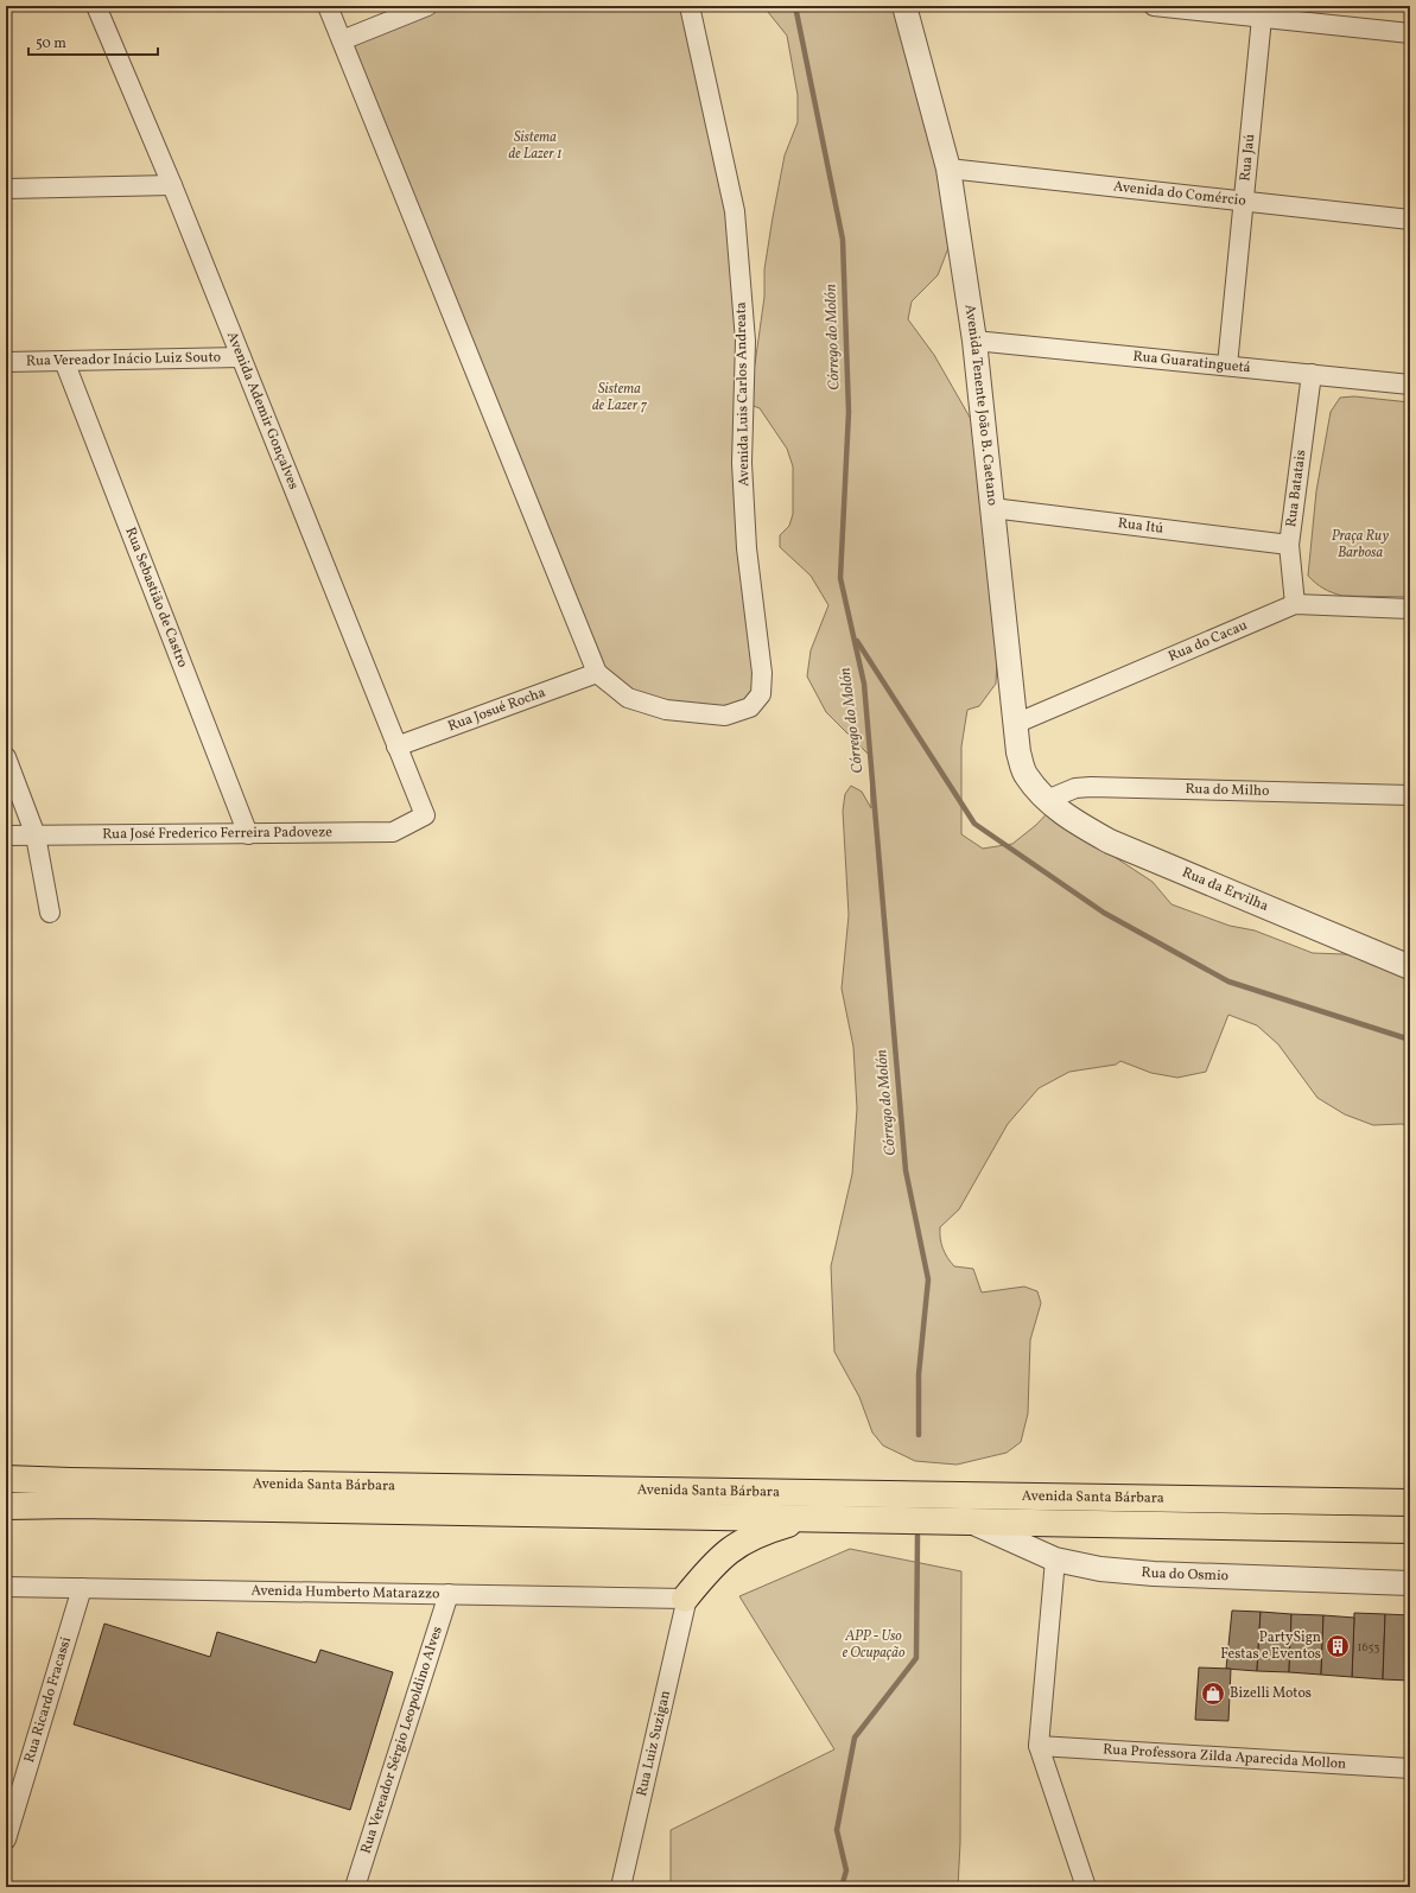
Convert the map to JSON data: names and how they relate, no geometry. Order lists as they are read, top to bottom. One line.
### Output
{"streets":{"main road":["Avenida Santa Bárbara"],"street":["Rua Jaú","Avenida do Comércio","Rua Vereador Inácio Luiz Souto","Rua Guaratinguetá","Avenida Luis Carlos Andreata","Avenida Tenente João B. Caetano","Avenida Ademir Gonçalves","Rua Batatais","Rua Itú","Rua Sebastião de Castro","Rua do Cacau","Rua Josué Rocha","Rua do Milho","Rua José Frederico Ferreira Padoveze","Rua da Ervilha","Rua do Osmio","Avenida Humberto Matarazzo","Rua Ricardo Fracassi","Rua Vereador Sérgio Leopoldino Alves","Rua Luiz Suzigan","Rua Professora Zilda Aparecida Mollon"]},"crossings":[["Rua Jaú","Avenida do Comércio"],["Rua Jaú","Rua Guaratinguetá"],["Avenida do Comércio","Avenida Tenente João B. Caetano"],["Rua Vereador Inácio Luiz Souto","Avenida Ademir Gonçalves"],["Rua Vereador Inácio Luiz Souto","Rua Sebastião de Castro"],["Rua Guaratinguetá","Avenida Tenente João B. Caetano"],["Rua Guaratinguetá","Rua Batatais"],["Avenida Luis Carlos Andreata","Rua Josué Rocha"],["Avenida Tenente João B. Caetano","Rua Itú"],["Avenida Tenente João B. Caetano","Rua do Cacau"],["Avenida Tenente João B. Caetano","Rua do Milho"],["Avenida Tenente João B. Caetano","Rua da Ervilha"],["Avenida Ademir Gonçalves","Rua Josué Rocha"],["Avenida Ademir Gonçalves","Rua José Frederico Ferreira Padoveze"],["Rua Batatais","Rua Itú"],["Rua Batatais","Rua do Cacau"],["Rua Sebastião de Castro","Rua José Frederico Ferreira Padoveze"],["Rua do Milho","Rua da Ervilha"],["Avenida Santa Bárbara","Rua do Osmio"],["Avenida Humberto Matarazzo","Rua Ricardo Fracassi"],["Avenida Humberto Matarazzo","Rua Vereador Sérgio Leopoldino Alves"],["Avenida Humberto Matarazzo","Rua Luiz Suzigan"]],"water":["Córrego do Molón"],"parks":["Sistema de Lazer 1","Sistema de Lazer 7","Praça Ruy Barbosa","APP - Uso e Ocupação"],"places":{"building":["PartySign Festas e Eventos"],"shop":["Bizelli Motos"]},"house_numbers":["1653"],"scale_bar":"50 m"}
